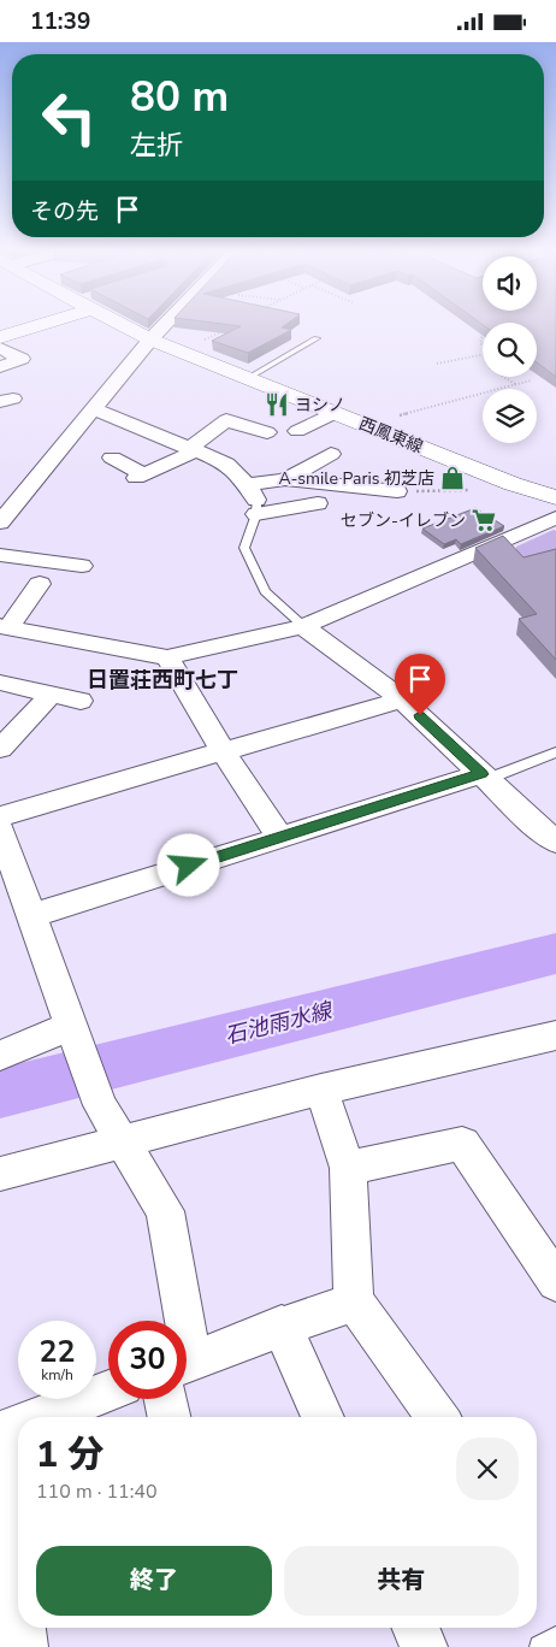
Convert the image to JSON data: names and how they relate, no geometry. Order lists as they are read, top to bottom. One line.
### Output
{"streets":{"main road":["西鳳東線"]},"districts":["日置荘西町七丁"],"water":["石池雨水線"],"places":{"restaurant":["ヨシノ"],"shop":["A-smile Paris 初芝店"],"supermarket":["セブン-イレブン"]},"page":{"status":"11:39","turn":["80 m","左折"],"then":"その先","speed":"22 km/h","limit":"30","heading":["1 分","110 m · 11:40"],"buttons":["終了","共有"]}}
